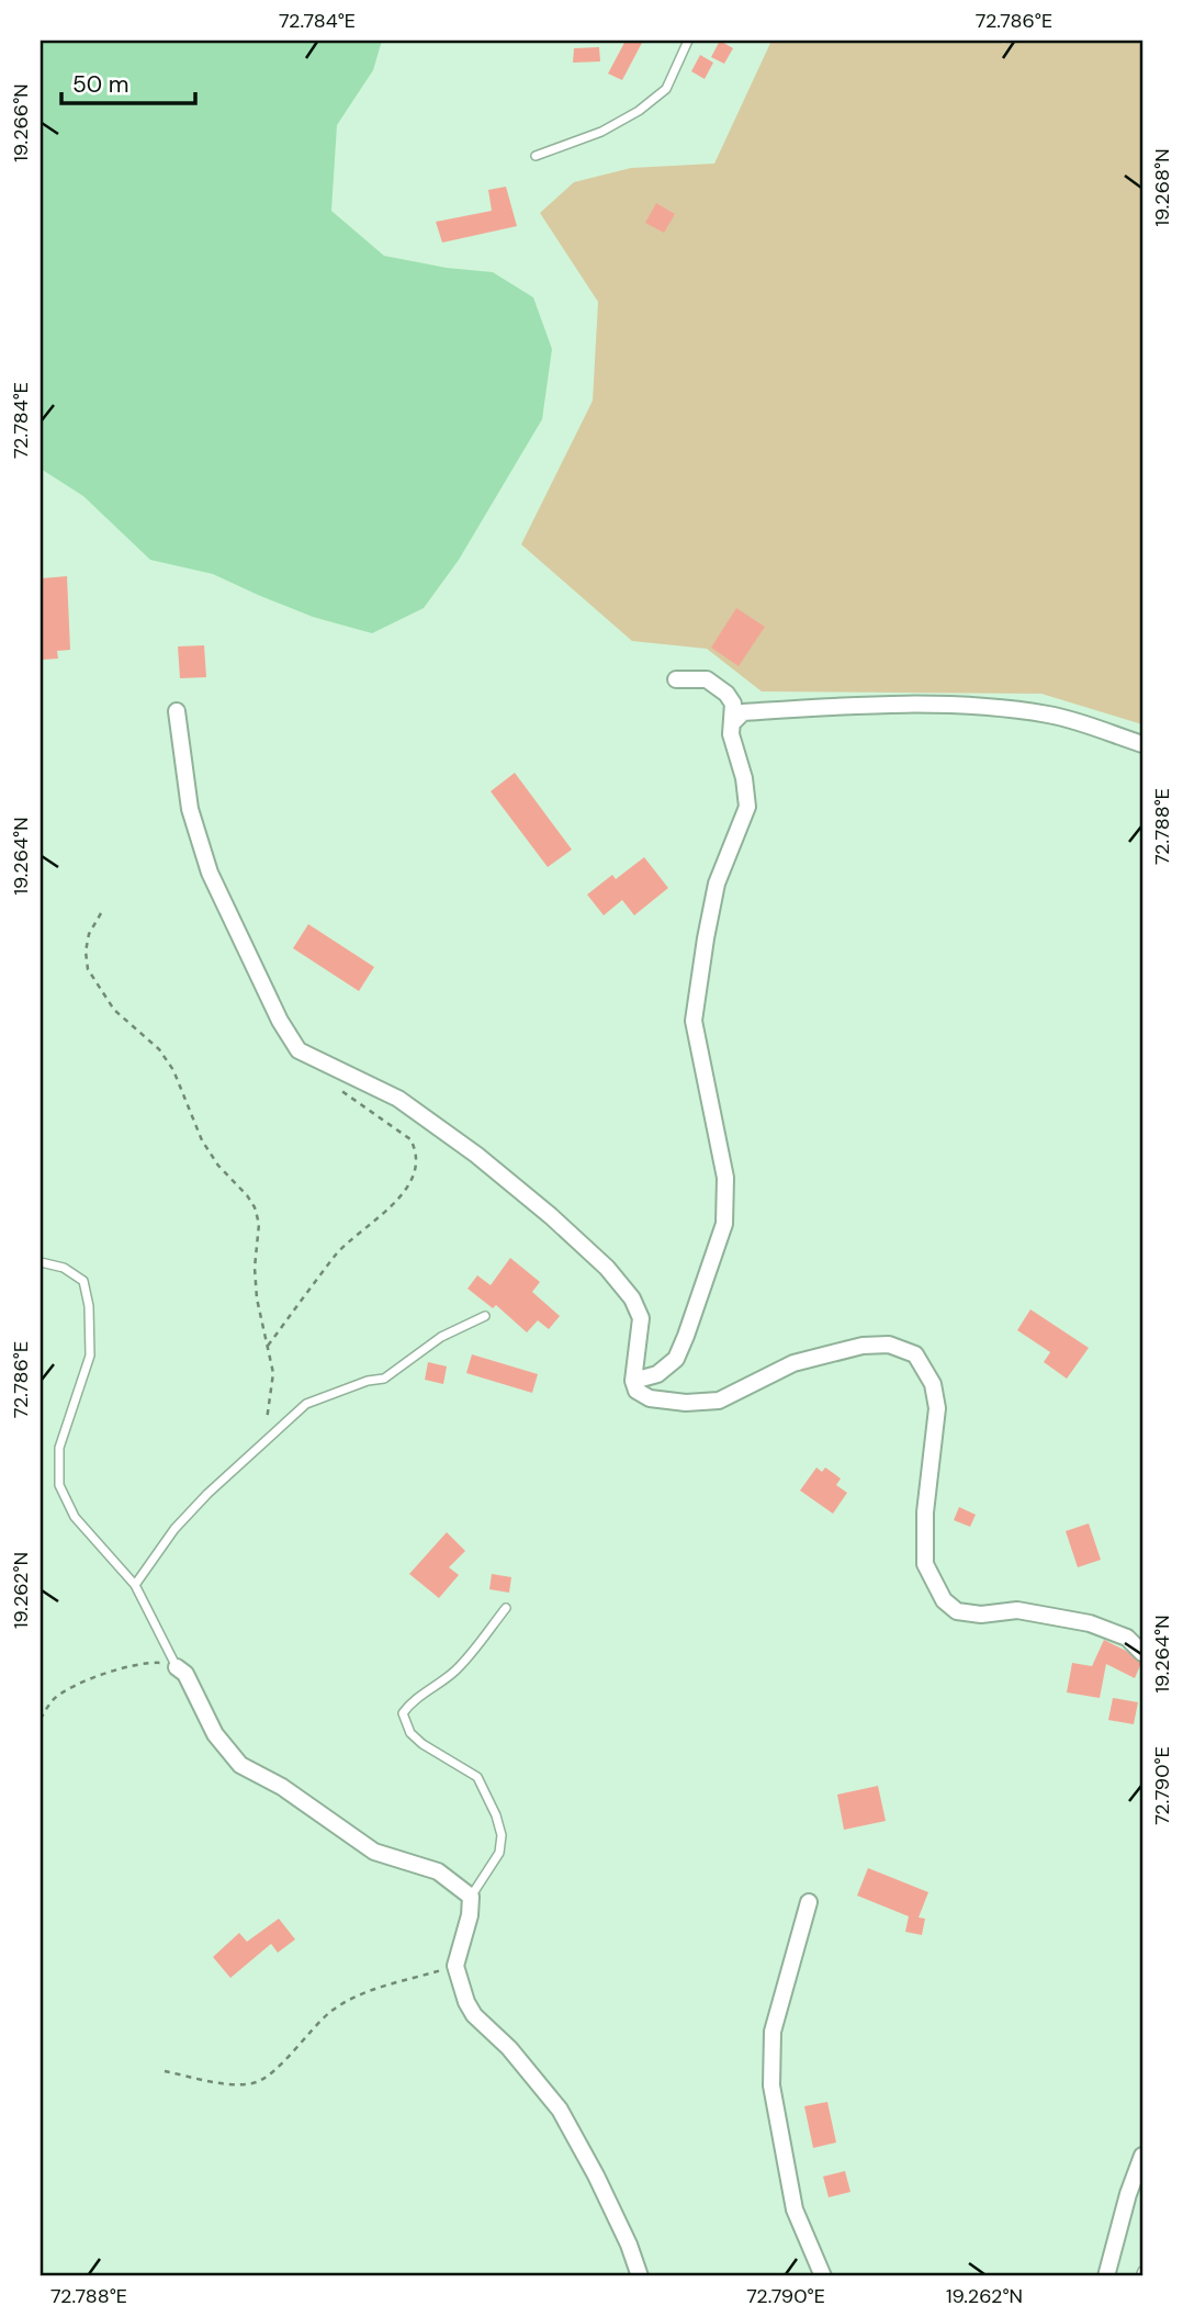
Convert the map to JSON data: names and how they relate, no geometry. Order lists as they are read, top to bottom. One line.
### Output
{"scale_bar":"50 m","coordinates":["72.784°E","72.786°E","19.266°N","19.268°N","72.788°E","19.264°N","19.262°N","72.790°E"]}
